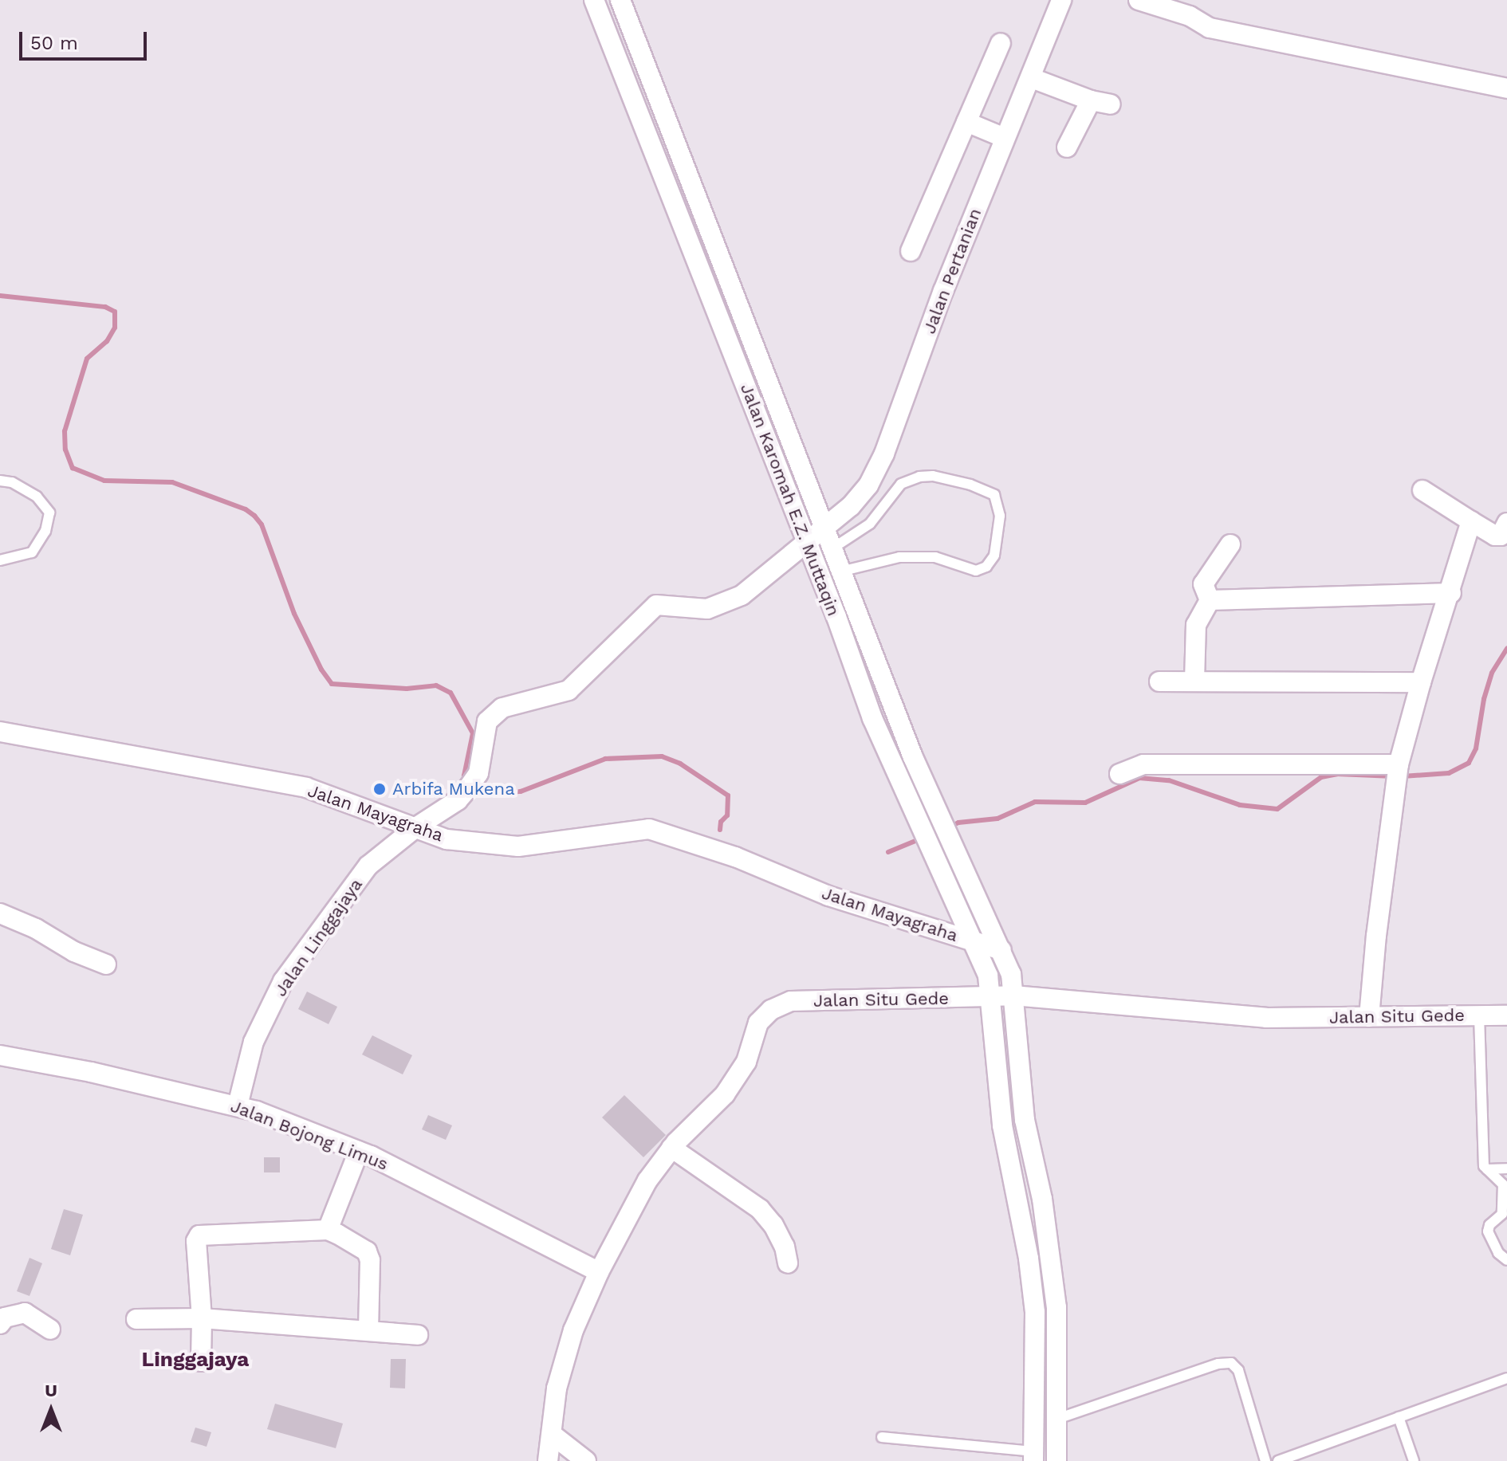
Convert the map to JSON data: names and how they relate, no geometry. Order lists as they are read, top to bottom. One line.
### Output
{"streets":{"street":["Jalan Pertanian","Jalan Karomah E.Z. Muttaqin","Jalan Mayagraha","Jalan Linggajaya","Jalan Situ Gede","Jalan Bojong Limus"]},"crossings":[["Jalan Pertanian","Jalan Karomah E.Z. Muttaqin"],["Jalan Pertanian","Jalan Linggajaya"],["Jalan Karomah E.Z. Muttaqin","Jalan Mayagraha"],["Jalan Karomah E.Z. Muttaqin","Jalan Situ Gede"],["Jalan Mayagraha","Jalan Linggajaya"],["Jalan Linggajaya","Jalan Bojong Limus"],["Jalan Situ Gede","Jalan Bojong Limus"]],"districts":["Linggajaya"],"places":["Arbifa Mukena"],"scale_bar":"50 m","north":"top"}
